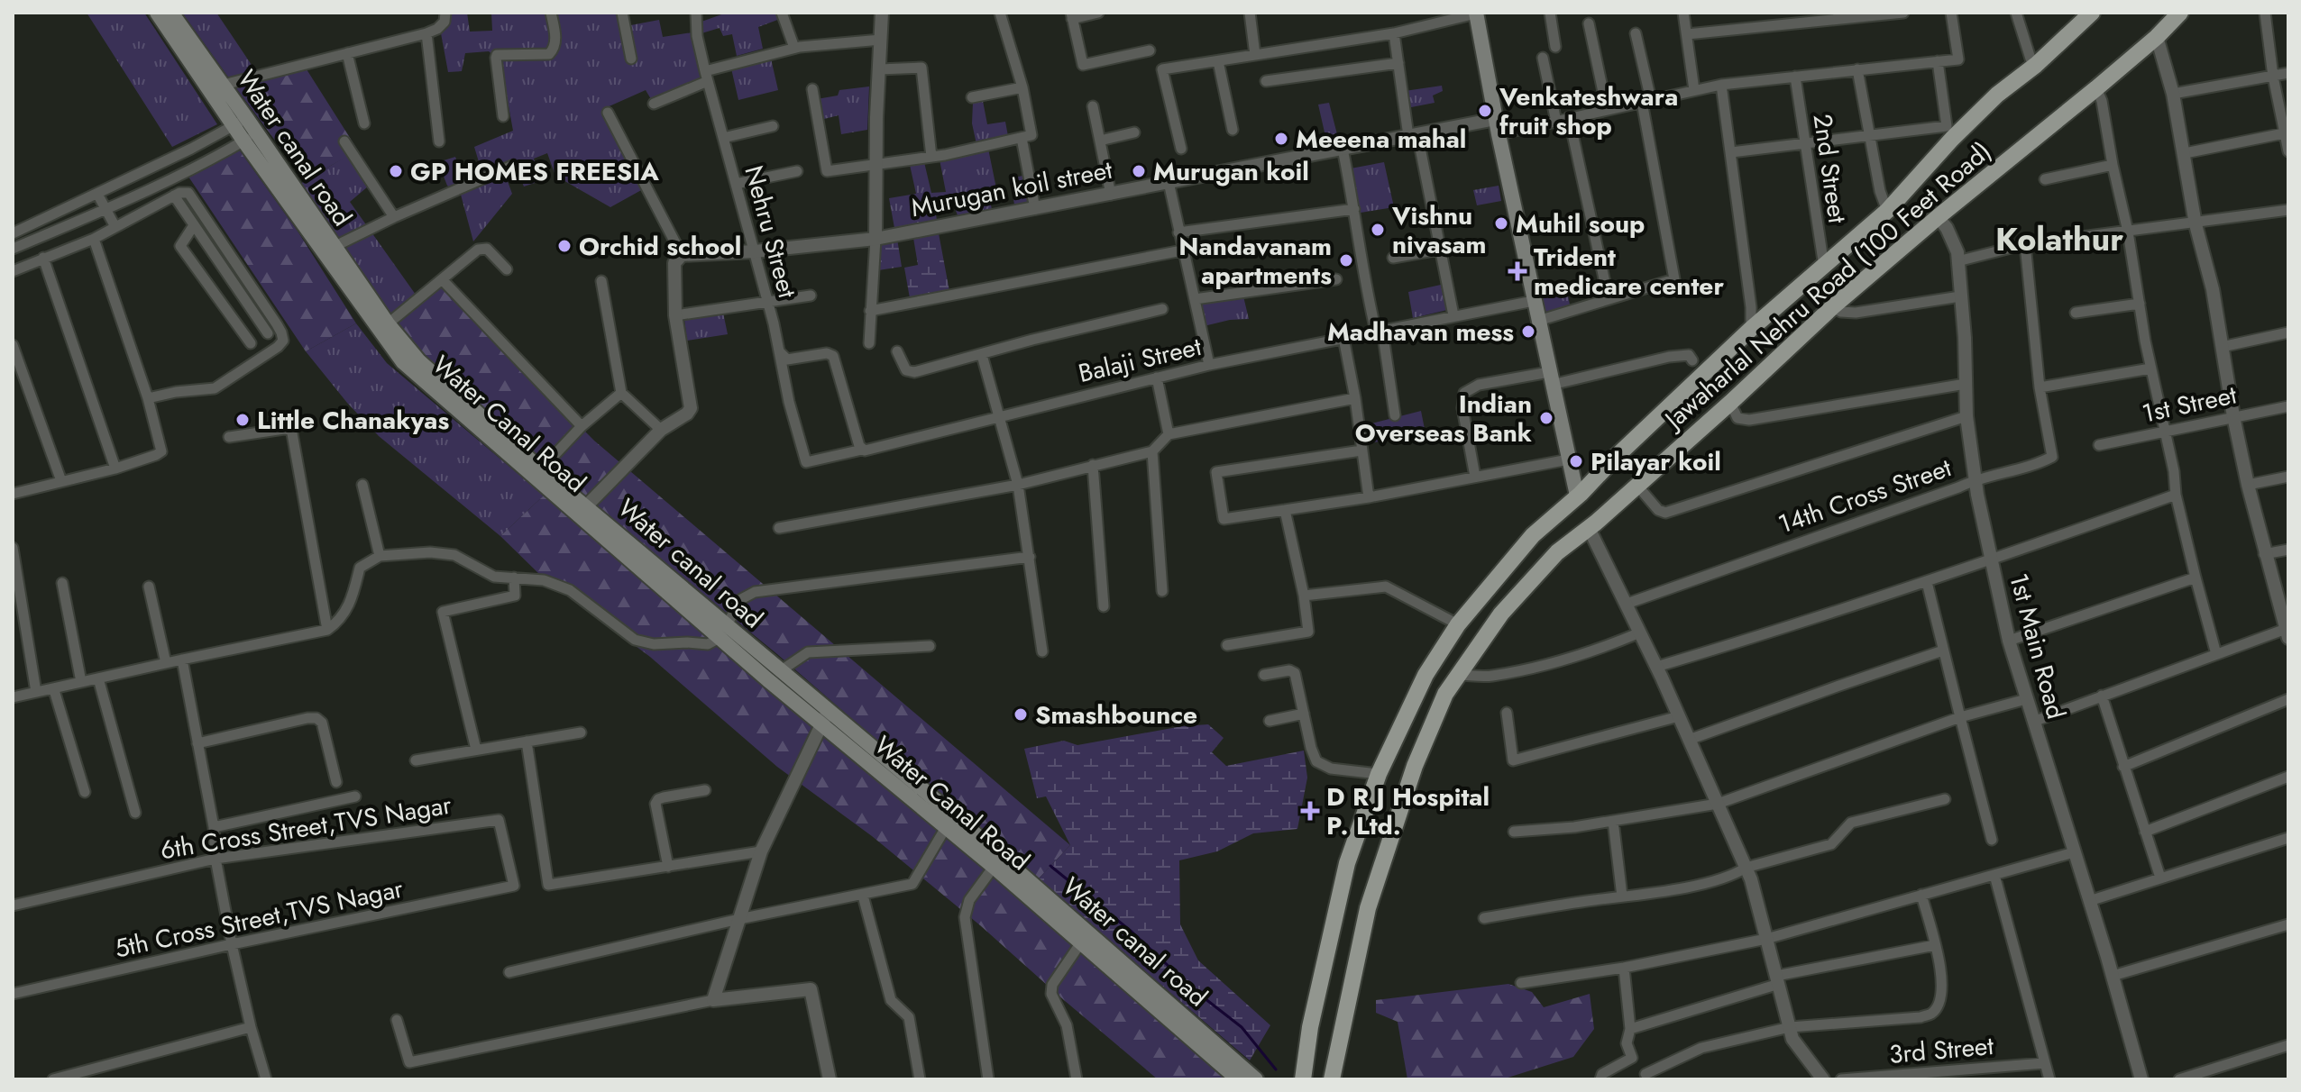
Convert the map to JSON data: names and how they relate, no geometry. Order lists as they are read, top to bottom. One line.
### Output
{"streets":{"main road":["Water canal road","Jawaharlal Nehru Road (100 Feet Road)","Water Canal Road"],"street":["2nd Street","Murugan koil street","Nehru Street","Balaji Street","1st Street","14th Cross Street","1st Main Road","6th Cross Street,TVS Nagar","5th Cross Street,TVS Nagar","3rd Street"]},"crossings":[["Water canal road","Water Canal Road"],["2nd Street","Jawaharlal Nehru Road (100 Feet Road)"],["Murugan koil street","Nehru Street"],["Nehru Street","Balaji Street"],["Jawaharlal Nehru Road (100 Feet Road)","1st Main Road"],["14th Cross Street","1st Main Road"],["6th Cross Street,TVS Nagar","5th Cross Street,TVS Nagar"]],"districts":["Kolathur"],"places":{"other":["Venkateshwara fruit shop","Meeena mahal","GP HOMES FREESIA","Murugan koil","Muhil soup","Vishnu nivasam","Orchid school","Nandavanam apartments","Madhavan mess","Indian Overseas Bank","Little Chanakyas","Pilayar koil","Smashbounce"],"health":["Trident medicare center","D R J Hospital P. Ltd."]}}
